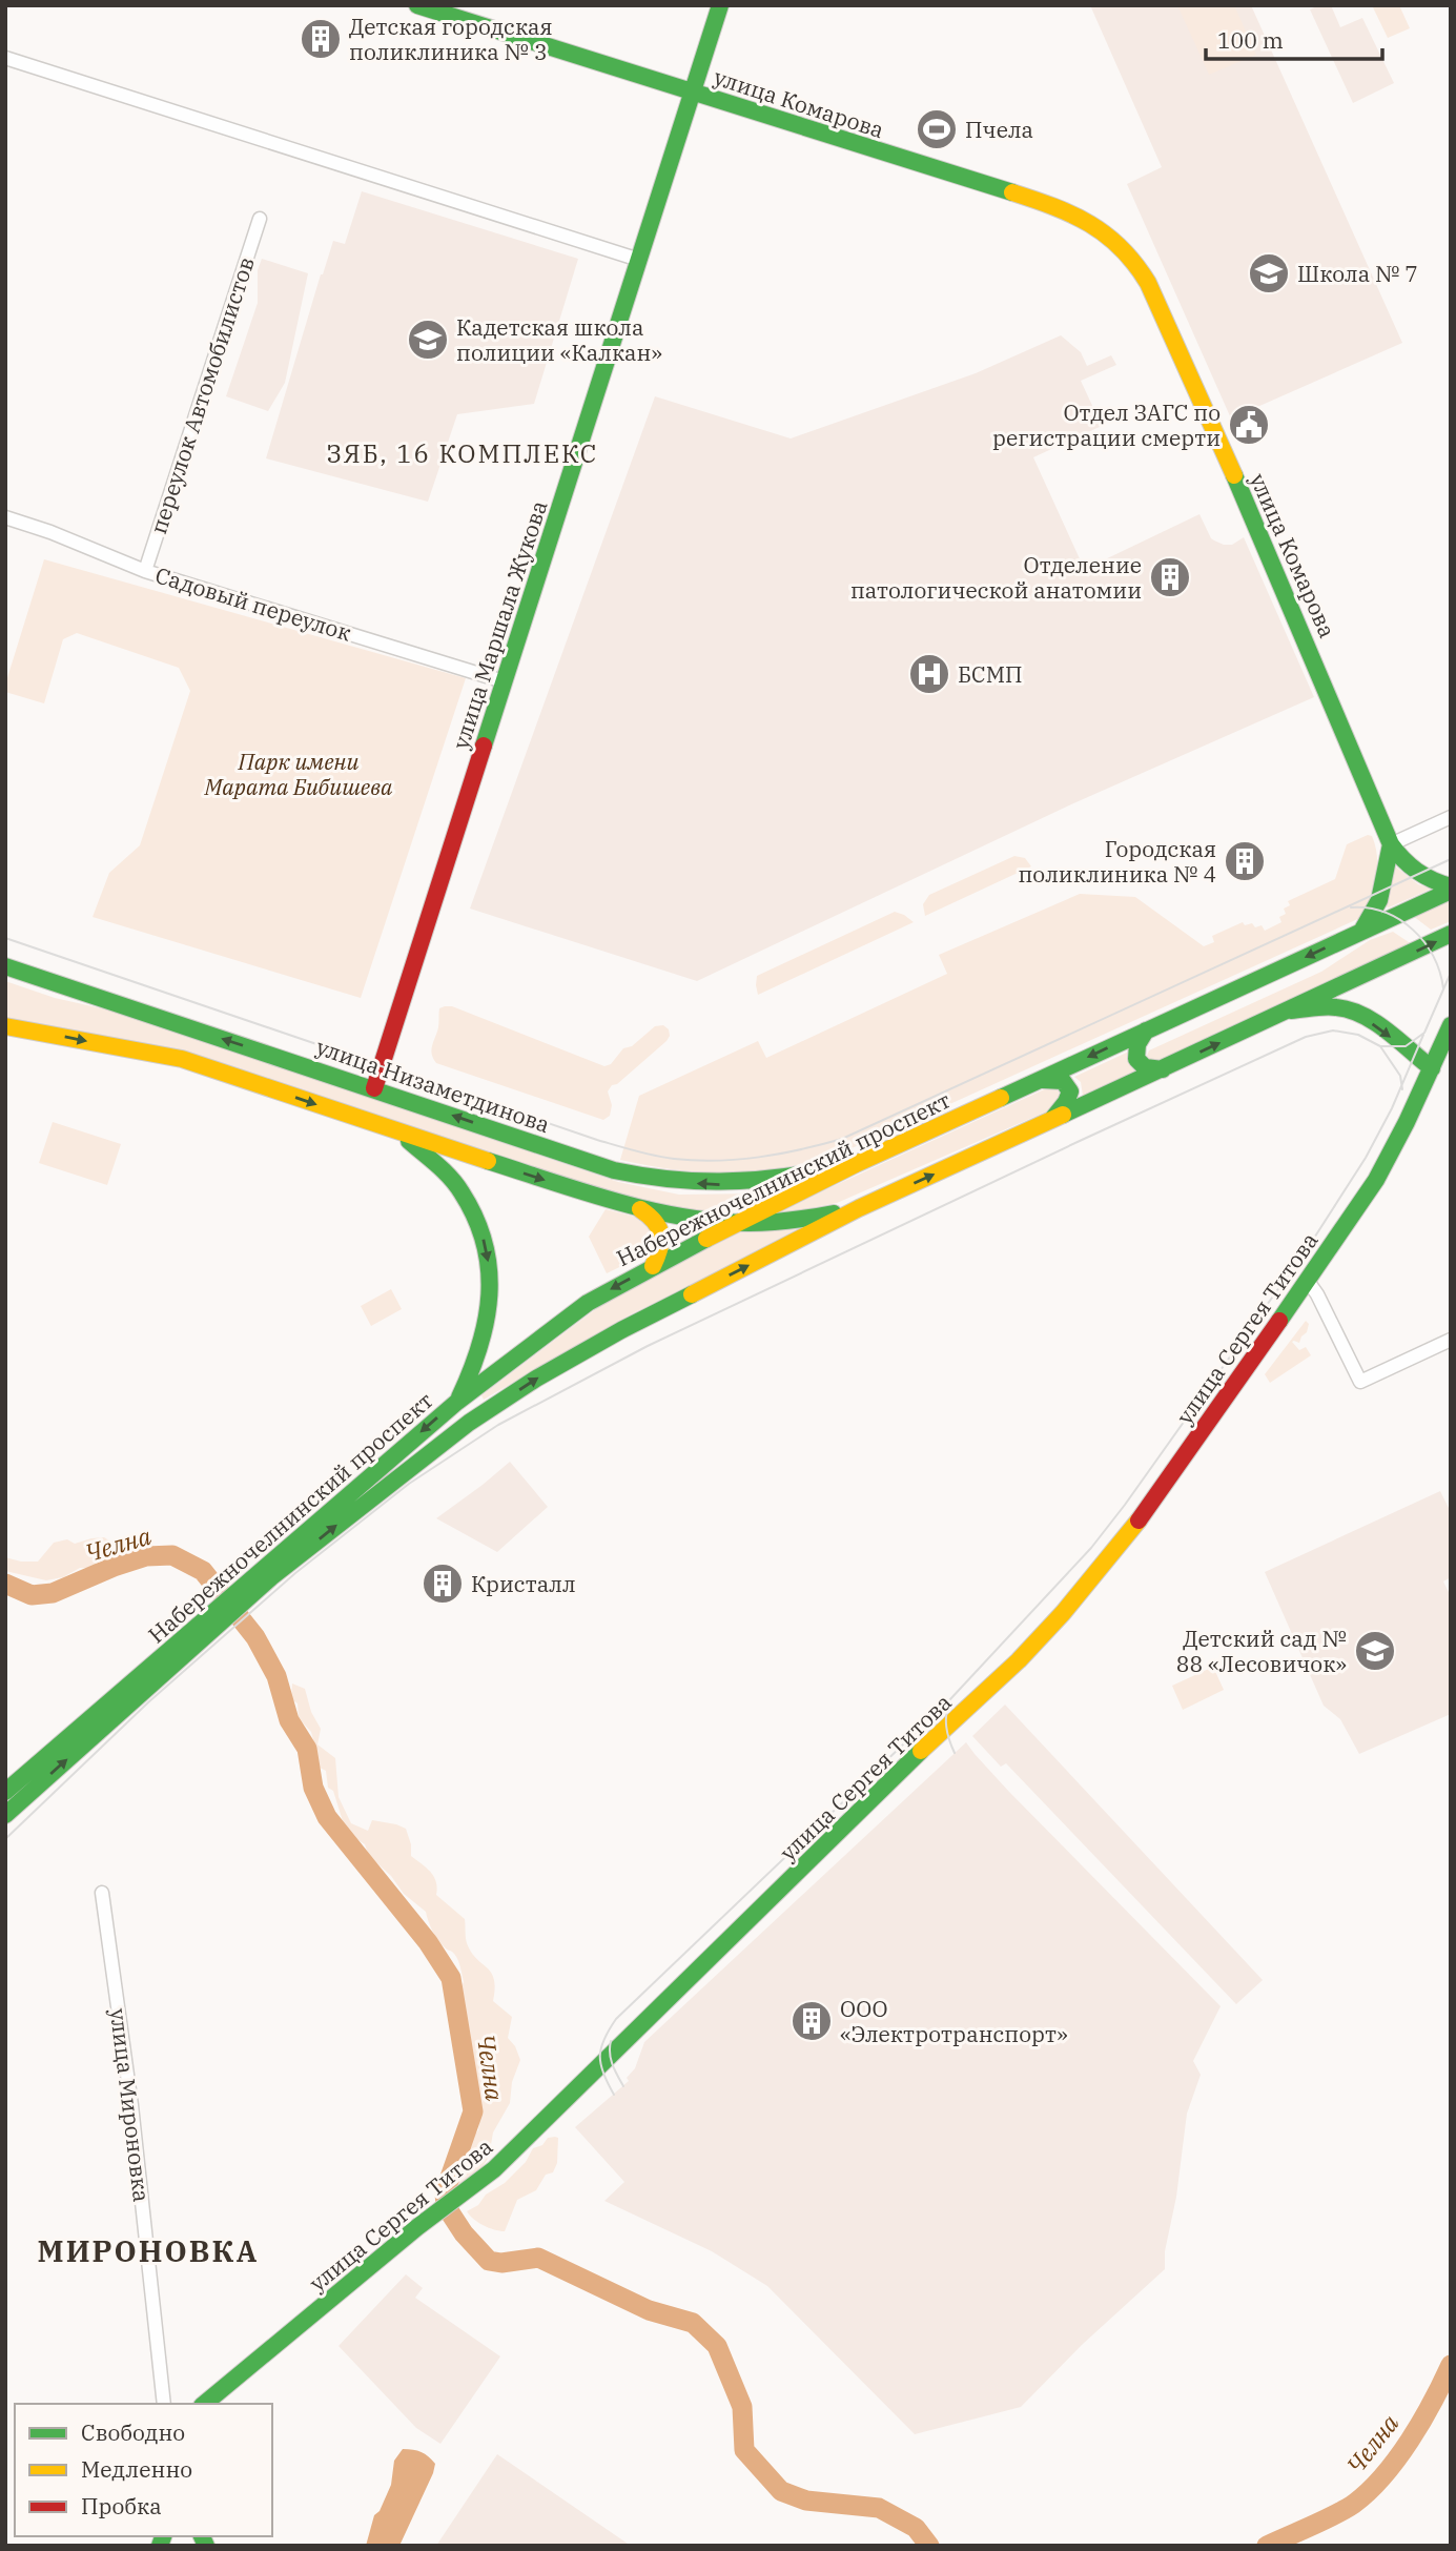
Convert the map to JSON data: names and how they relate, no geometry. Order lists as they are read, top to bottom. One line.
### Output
{"streets":{"main road":["улица Комарова","улица Маршала Жукова","улица Низаметдинова","Набережночелнинский проспект","улица Сергея Титова"],"street":["переулок Автомобилистов","Садовый переулок","улица Мироновка"]},"crossings":[["улица Комарова","улица Маршала Жукова"],["улица Комарова","Набережночелнинский проспект"],["переулок Автомобилистов","Садовый переулок"],["Садовый переулок","улица Маршала Жукова"],["улица Маршала Жукова","улица Низаметдинова"],["улица Низаметдинова","Набережночелнинский проспект"]],"districts":["ЗЯБ, 16 КОМПЛЕКС","МИРОНОВКА"],"water":["Челна"],"parks":["Парк имени Марата Бибишева"],"places":{"building":["Детская городская поликлиника № 3","Отделение патологической анатомии","Городская поликлиника № 4","Кристалл","ООО «Электротранспорт»"],"sports":["Пчела"],"school or university":["Школа № 7","Кадетская школа полиции «Калкан»","Детский сад № 88 «Лесовичок»"],"public building":["Отдел ЗАГС по регистрации смерти"],"hospital":["БСМП"]},"legend":["Свободно","Медленно","Пробка"],"scale_bar":"100 m"}
